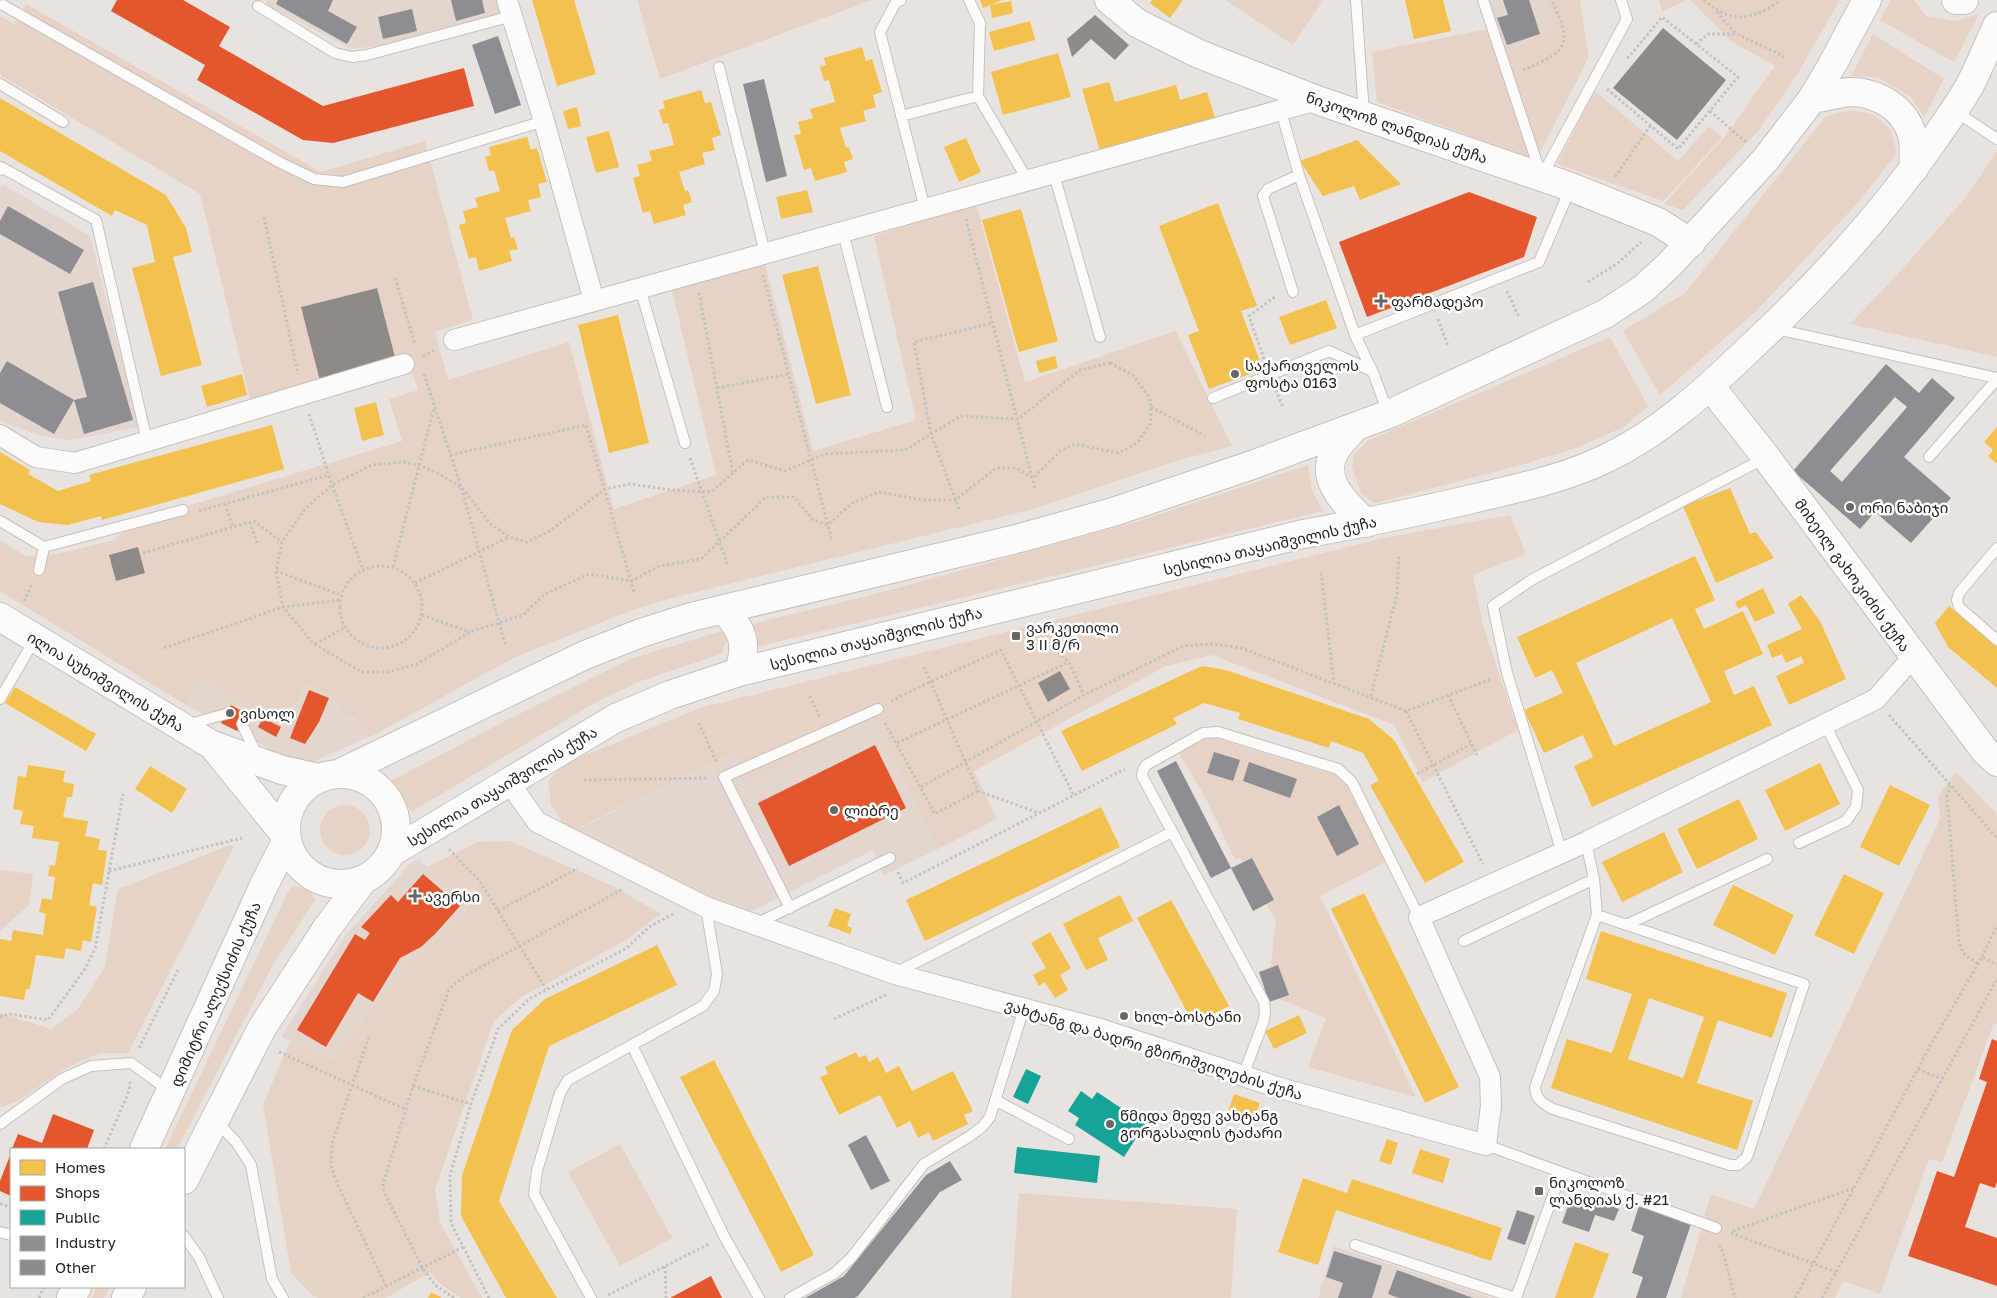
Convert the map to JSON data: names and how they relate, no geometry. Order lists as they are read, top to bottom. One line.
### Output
{"streets":{"main road":["ნიკოლოზ ლანდიას ქუჩა","სესილია თაყაიშვილის ქუჩა","მიხეილ გახოკიძის ქუჩა","ილია სუხიშვილის ქუჩა","დიმიტრი ალექსიძის ქუჩა"],"street":["ვახტანგ და ბადრი გზირიშვილების ქუჩა"]},"crossings":[["სესილია თაყაიშვილის ქუჩა","მიხეილ გახოკიძის ქუჩა"],["სესილია თაყაიშვილის ქუჩა","ილია სუხიშვილის ქუჩა"],["სესილია თაყაიშვილის ქუჩა","დიმიტრი ალექსიძის ქუჩა"],["სესილია თაყაიშვილის ქუჩა","ვახტანგ და ბადრი გზირიშვილების ქუჩა"],["ილია სუხიშვილის ქუჩა","დიმიტრი ალექსიძის ქუჩა"]],"places":{"health":["ფარმადეპო","ავერსი"],"other":["საქართველოს ფოსტა 0163","ორი ნაბიჯი","ვისოლ","ლიბრე","ხილ-ბოსტანი","წმიდა მეფე ვახტანგ გორგასალის ტაძარი"],"transit":["ვარკეთილი 3 II მ/რ","ნიკოლოზ ლანდიას ქ. #21"]},"legend":["Homes","Shops","Public","Industry","Other"]}
